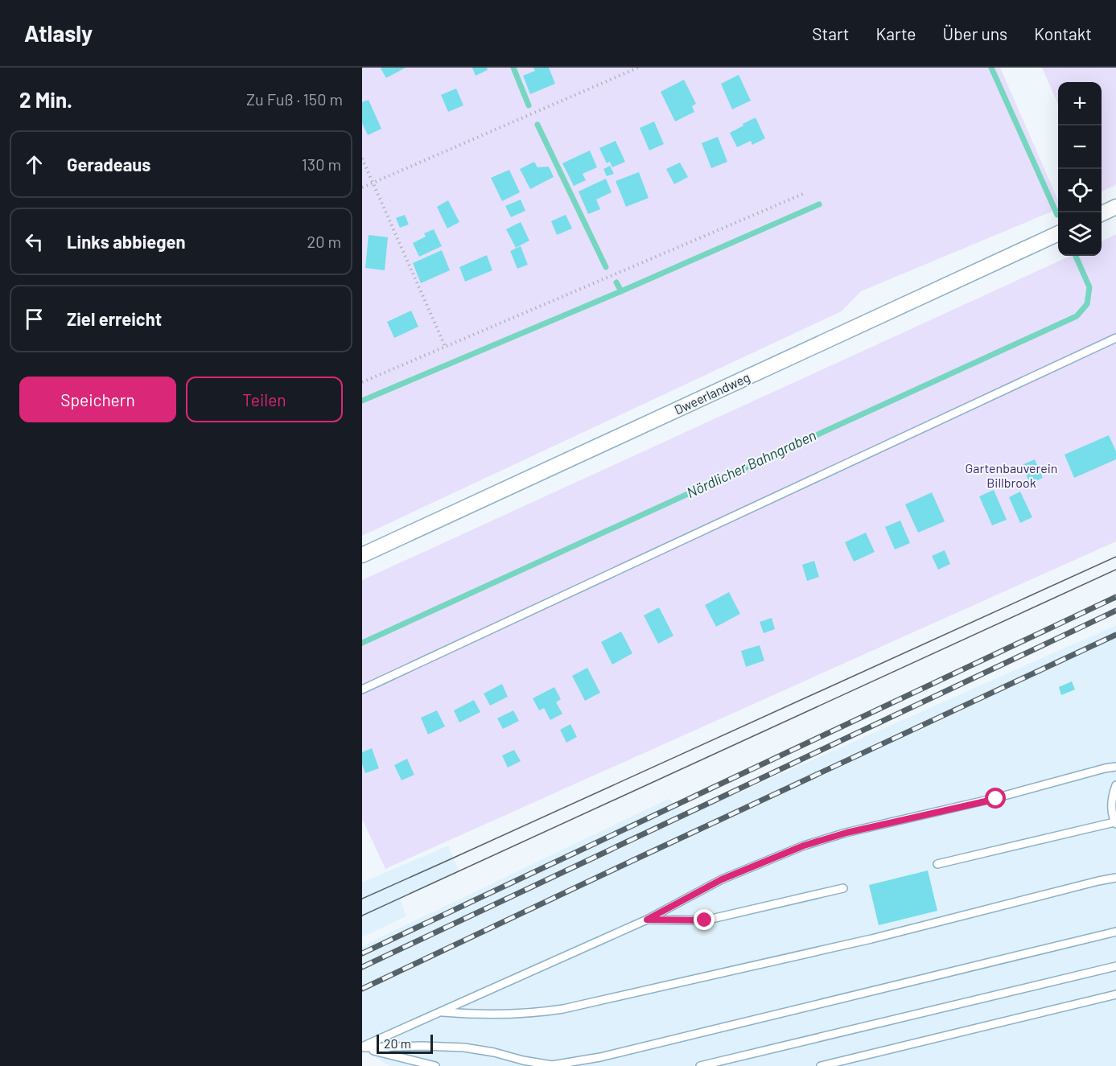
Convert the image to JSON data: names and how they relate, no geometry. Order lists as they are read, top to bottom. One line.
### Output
{"streets":{"street":["Dweerlandweg"]},"water":["Nördlicher Bahngraben"],"parks":["Gartenbauverein Billbrook"],"scale_bar":"20 m","page":{"header":"Atlasly","nav":["Start","Karte","Über uns","Kontakt"],"heading":["2 Min.","Zu Fuß · 150 m"],"map_buttons":["+","−"],"list":[["Geradeaus","130 m"],["Links abbiegen","20 m"],"Ziel erreicht"],"buttons":["Speichern","Teilen"],"scale":"20 m"}}
